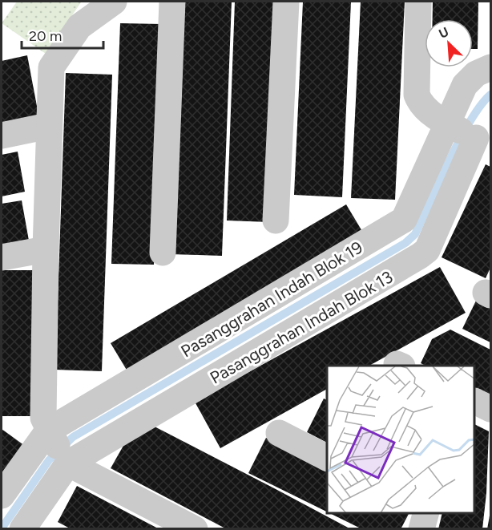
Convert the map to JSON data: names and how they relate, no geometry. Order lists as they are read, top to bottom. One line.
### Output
{"streets":{"street":["Pasanggrahan Indah Blok 19","Pasanggrahan Indah Blok 13"]},"scale_bar":"20 m","north":"top left"}
